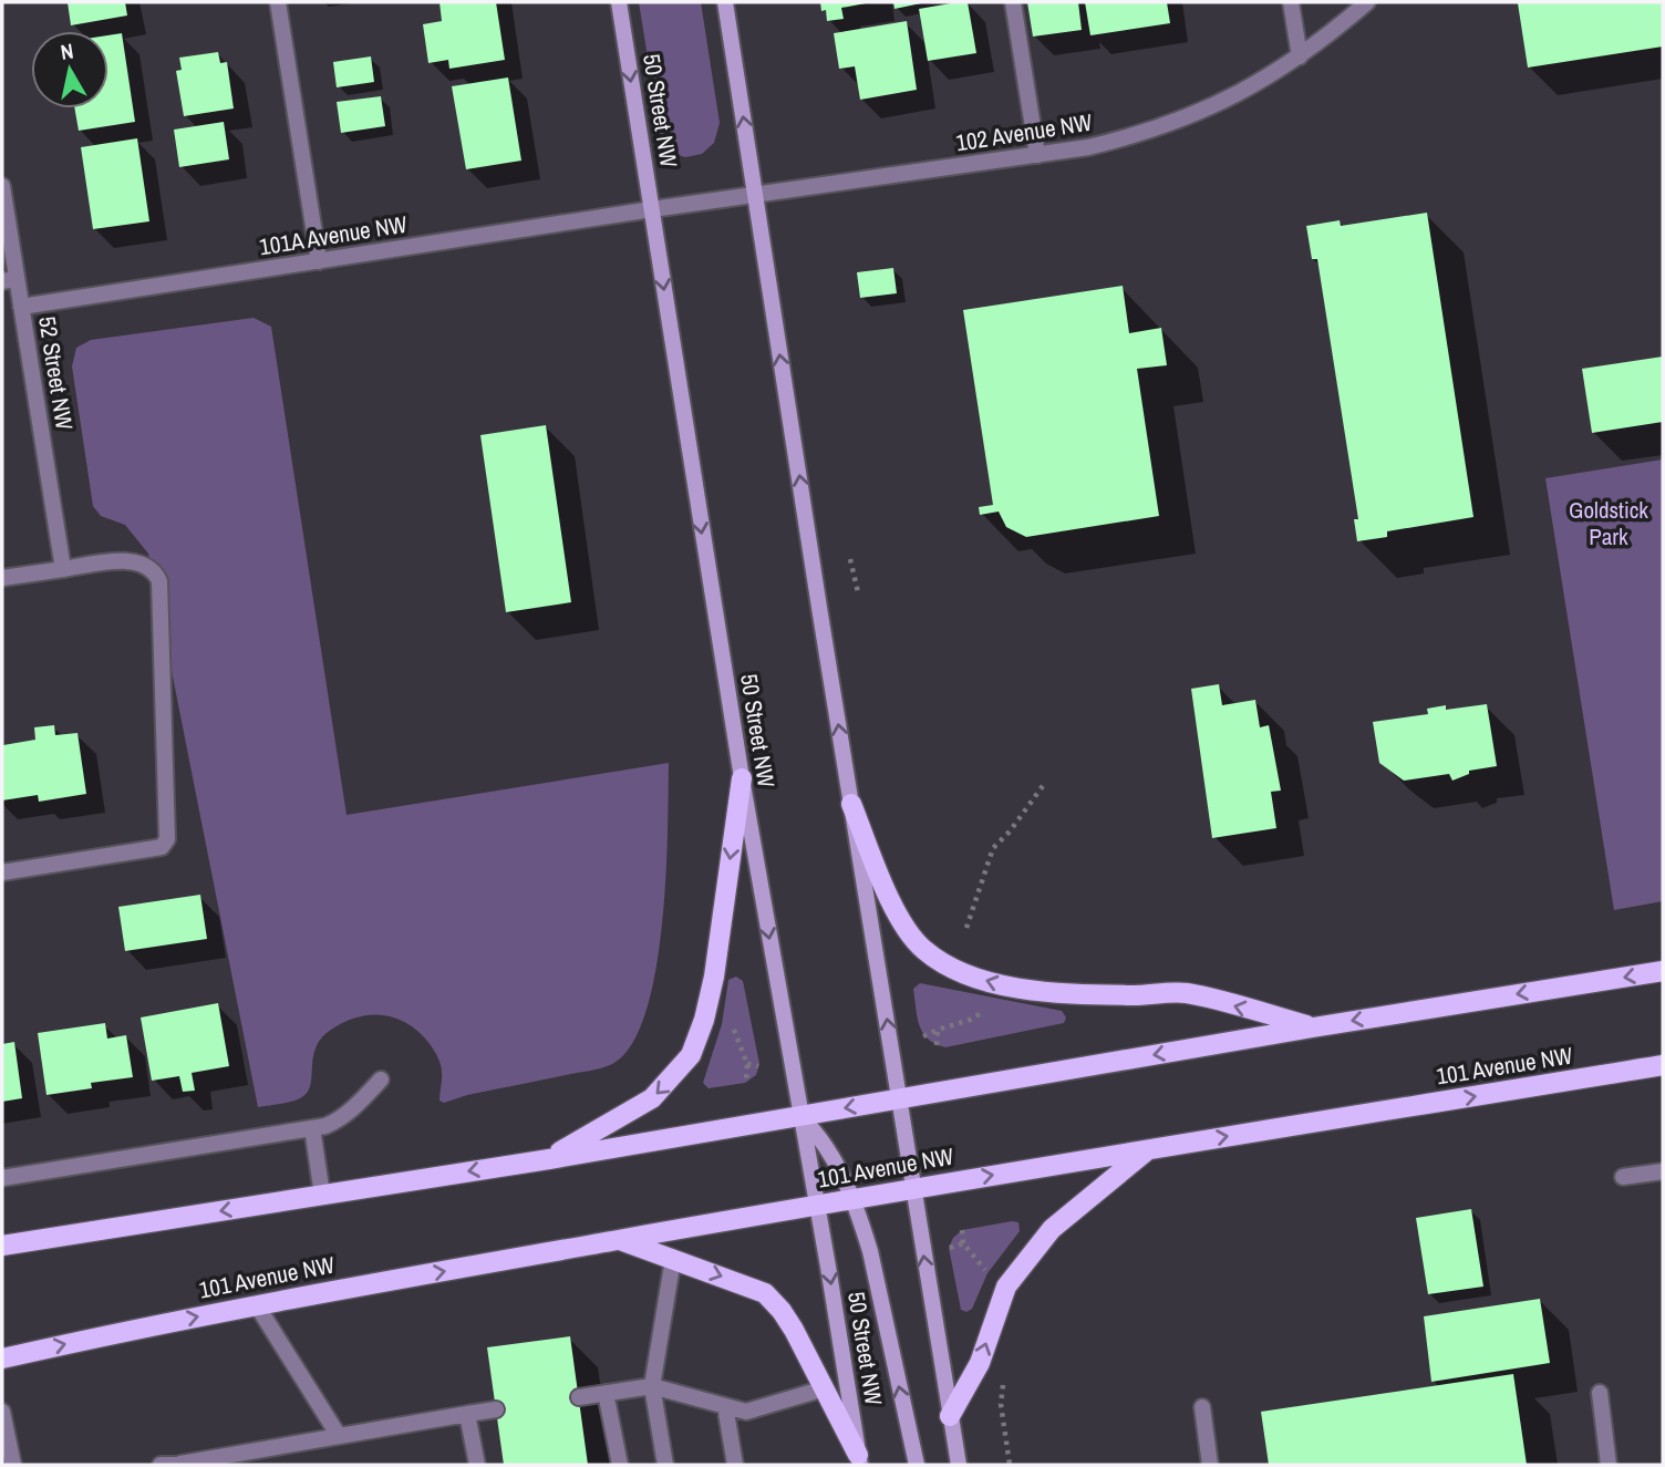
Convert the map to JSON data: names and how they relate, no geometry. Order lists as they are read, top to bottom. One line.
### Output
{"streets":{"main road":["50 Street NW","101 Avenue NW"],"street":["102 Avenue NW","101A Avenue NW","52 Street NW"]},"crossings":[["50 Street NW","102 Avenue NW"],["50 Street NW","101A Avenue NW"],["50 Street NW","101 Avenue NW"],["102 Avenue NW","101A Avenue NW"],["101A Avenue NW","52 Street NW"]],"parks":["Goldstick Park"],"north":"top"}
